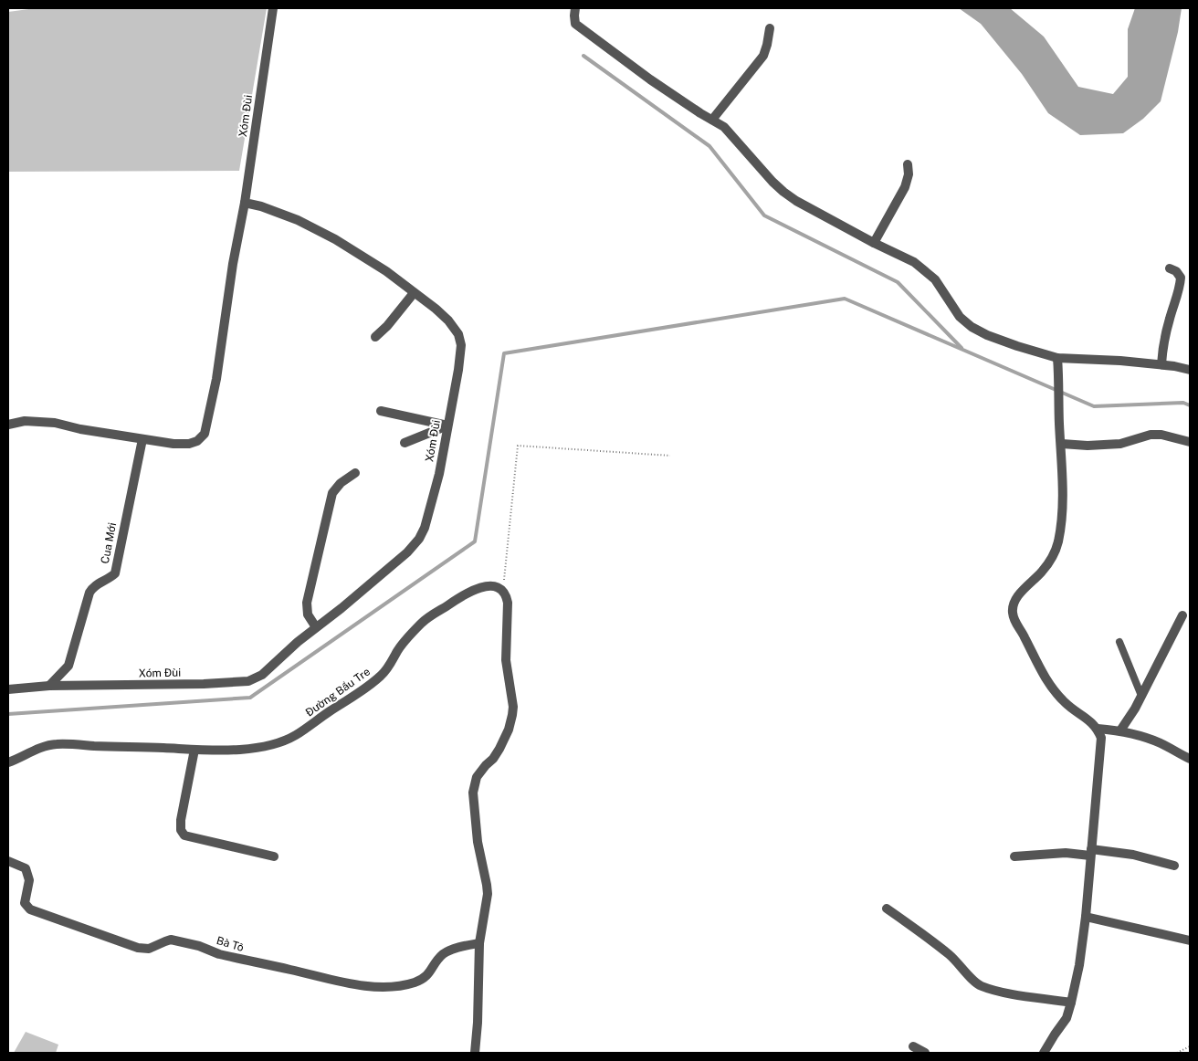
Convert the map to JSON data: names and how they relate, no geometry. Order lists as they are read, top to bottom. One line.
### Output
{"streets":{"street":["Xóm Đùi","Cua Mới","Đường Bầu Tre","Bà Tô"]},"crossings":[["Xóm Đùi","Cua Mới"]]}
